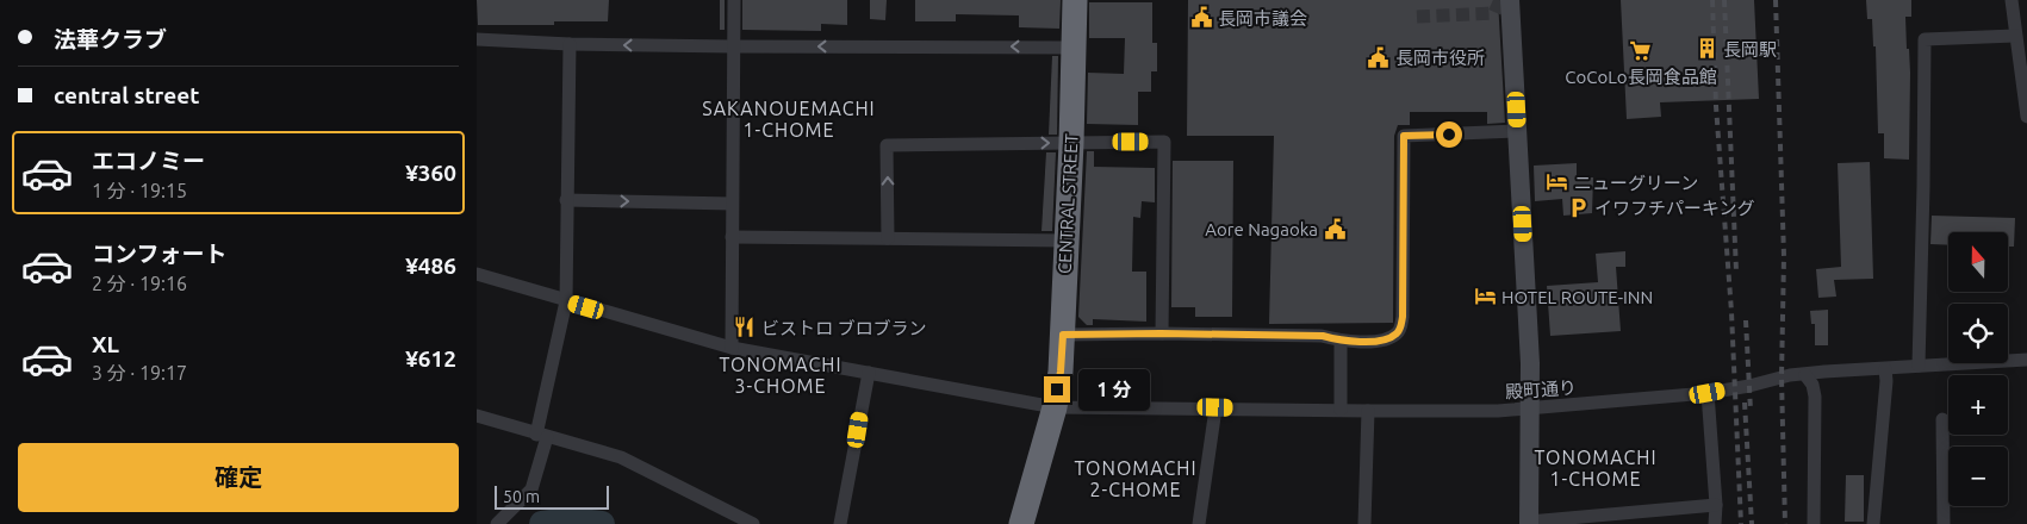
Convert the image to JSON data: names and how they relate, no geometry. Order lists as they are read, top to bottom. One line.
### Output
{"streets":{"highway":["CENTRAL STREET"],"street":["殿町通り"]},"crossings":[["CENTRAL STREET","殿町通り"]],"districts":["SAKANOUEMACHI 1-CHOME","TONOMACHI 3-CHOME","TONOMACHI 1-CHOME","TONOMACHI 2-CHOME"],"places":{"public building":["長岡市議会","長岡市役所","Aore Nagaoka"],"building":["長岡駅"],"supermarket":["CoCoLo長岡食品館"],"hotel":["ニューグリーン","HOTEL ROUTE-INN"],"parking":["イワフチパーキング"],"restaurant":["ビストロ ブロブラン"]},"scale_bar":"50 m","north":"top","page":{"banner":["法華クラブ","central street"],"list":[{"name":"エコノミー","note":"1 分 · 19:15","value":"¥360"},{"name":"コンフォート","note":"2 分 · 19:16","value":"¥486"},{"name":"XL","note":"3 分 · 19:17","value":"¥612"}],"map_buttons":["+","−"],"bubble":"1 分","buttons":"確定","scale":"50 m"}}
